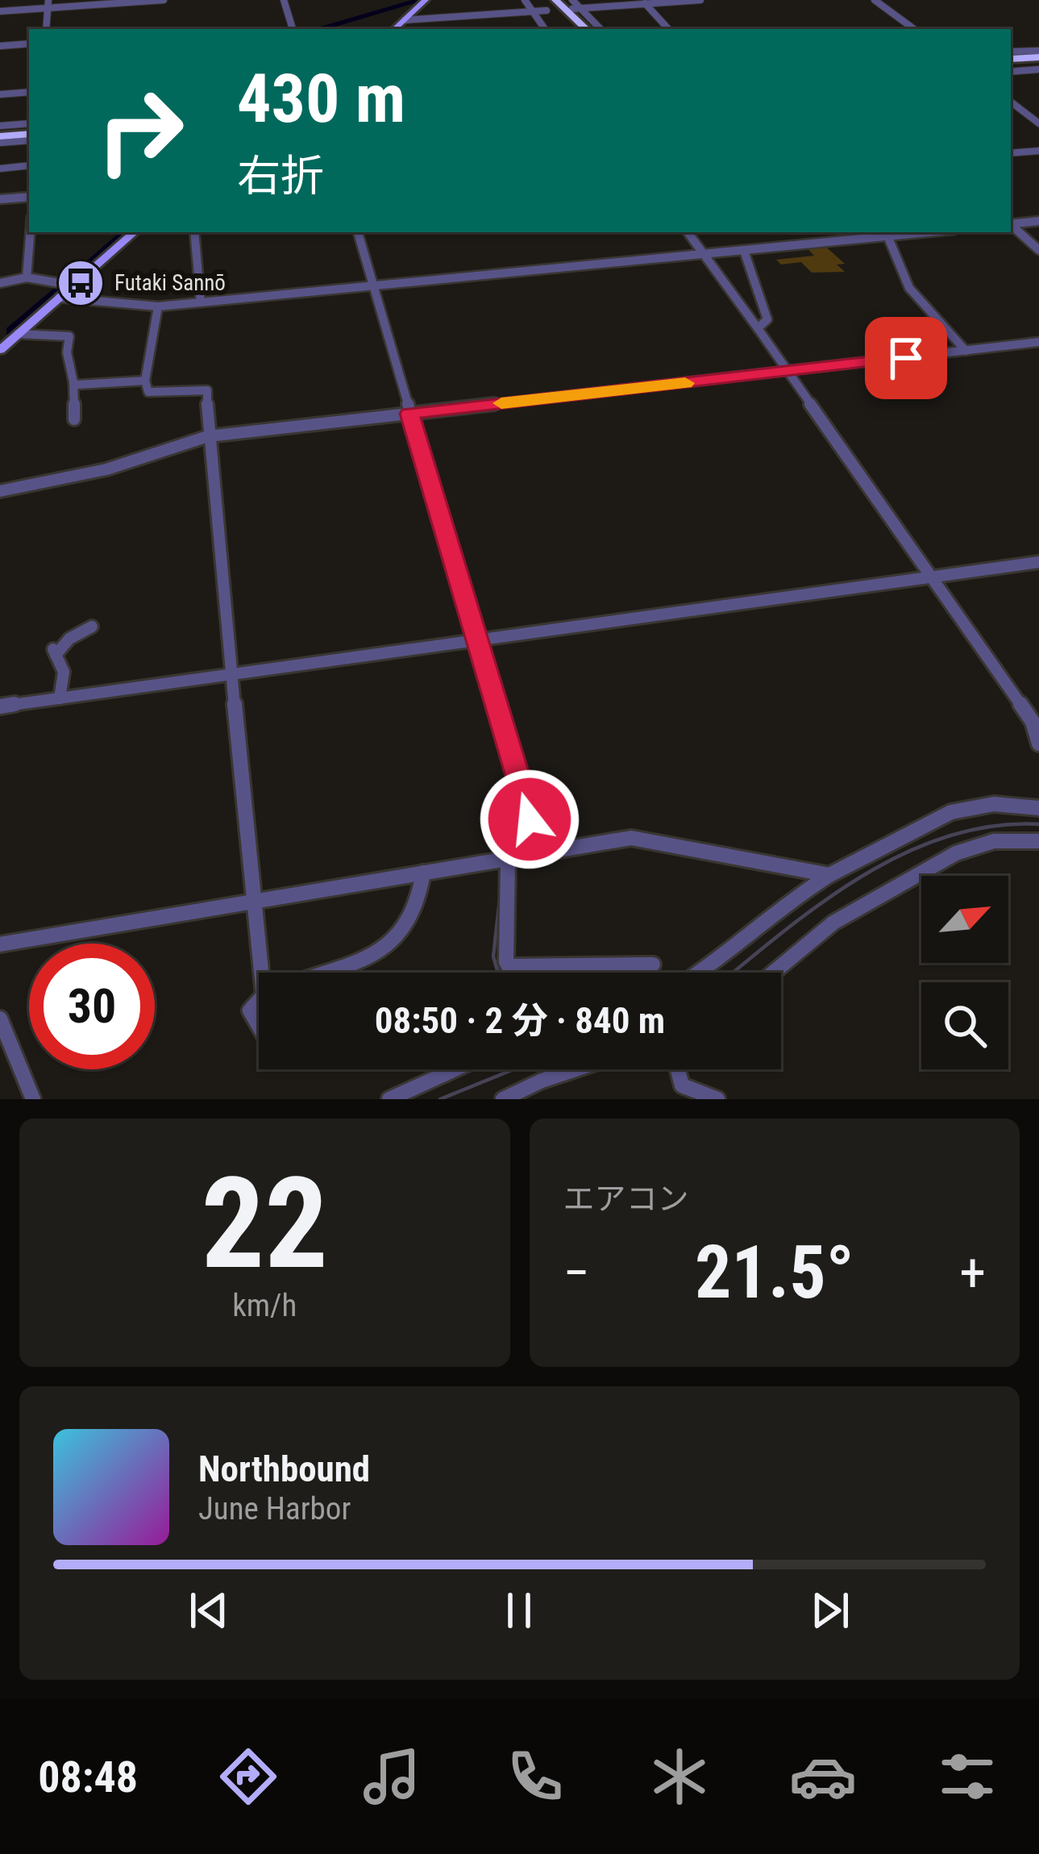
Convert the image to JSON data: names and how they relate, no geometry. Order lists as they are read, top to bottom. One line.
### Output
{"places":{"bus stop":["Futaki Sannō"]},"north":"top right","page":{"turn":["430 m","右折"],"limit":"30","trip":"08:50 · 2 分 · 840 m","tile":[["22","km/h"],"エアコン"],"heat":["−","21.5°","+"],"song":["Northbound","June Harbor"],"tabs":"08:48"}}
